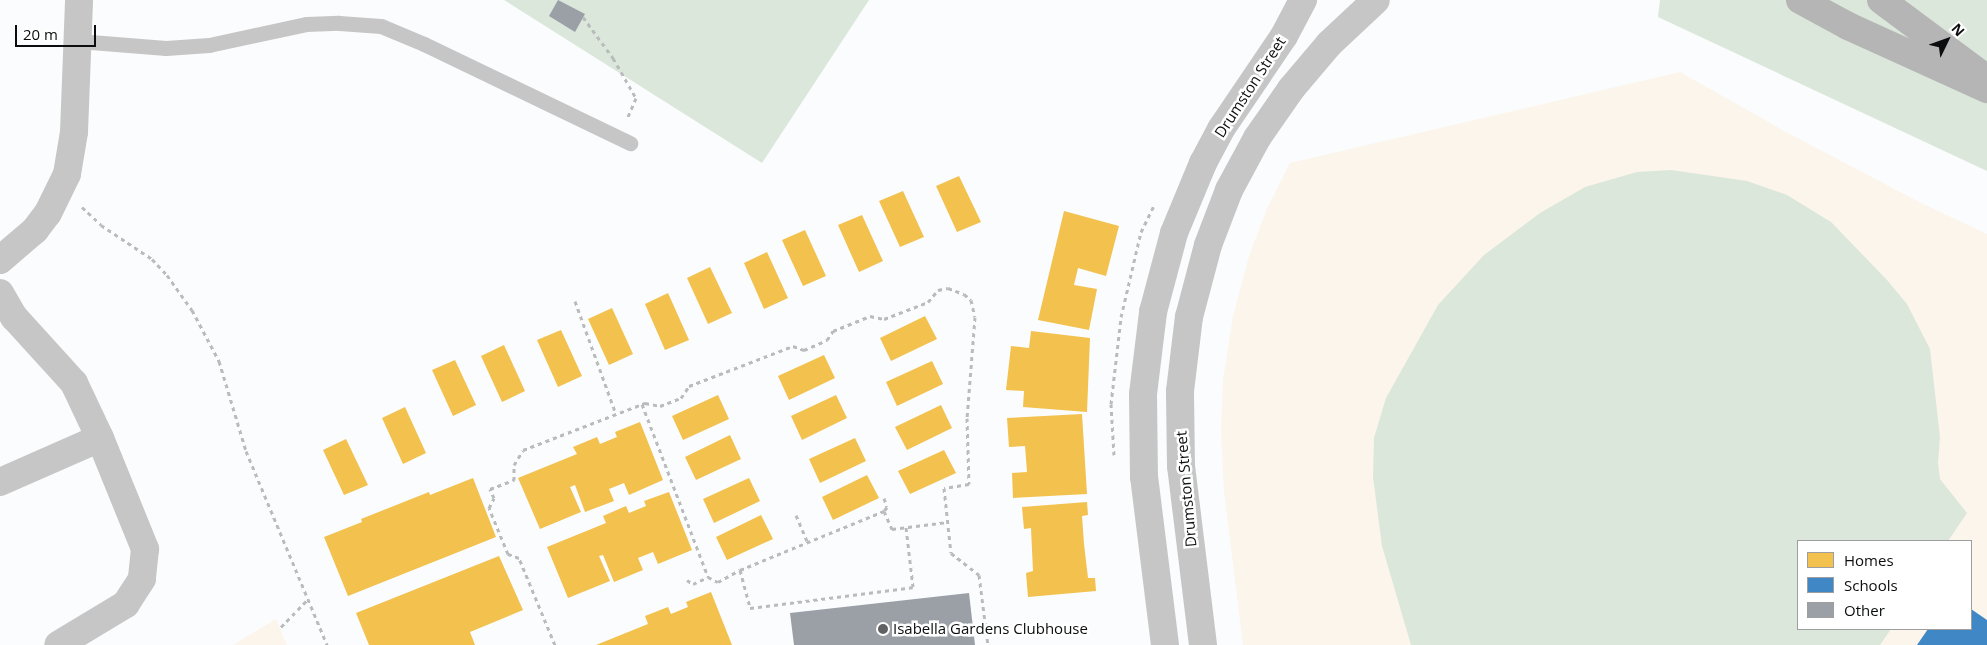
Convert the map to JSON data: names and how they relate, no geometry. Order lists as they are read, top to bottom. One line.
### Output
{"streets":{"street":["Drumston Street"]},"places":["Isabella Gardens Clubhouse"],"legend":["Homes","Schools","Other"],"scale_bar":"20 m","north":"top right"}
